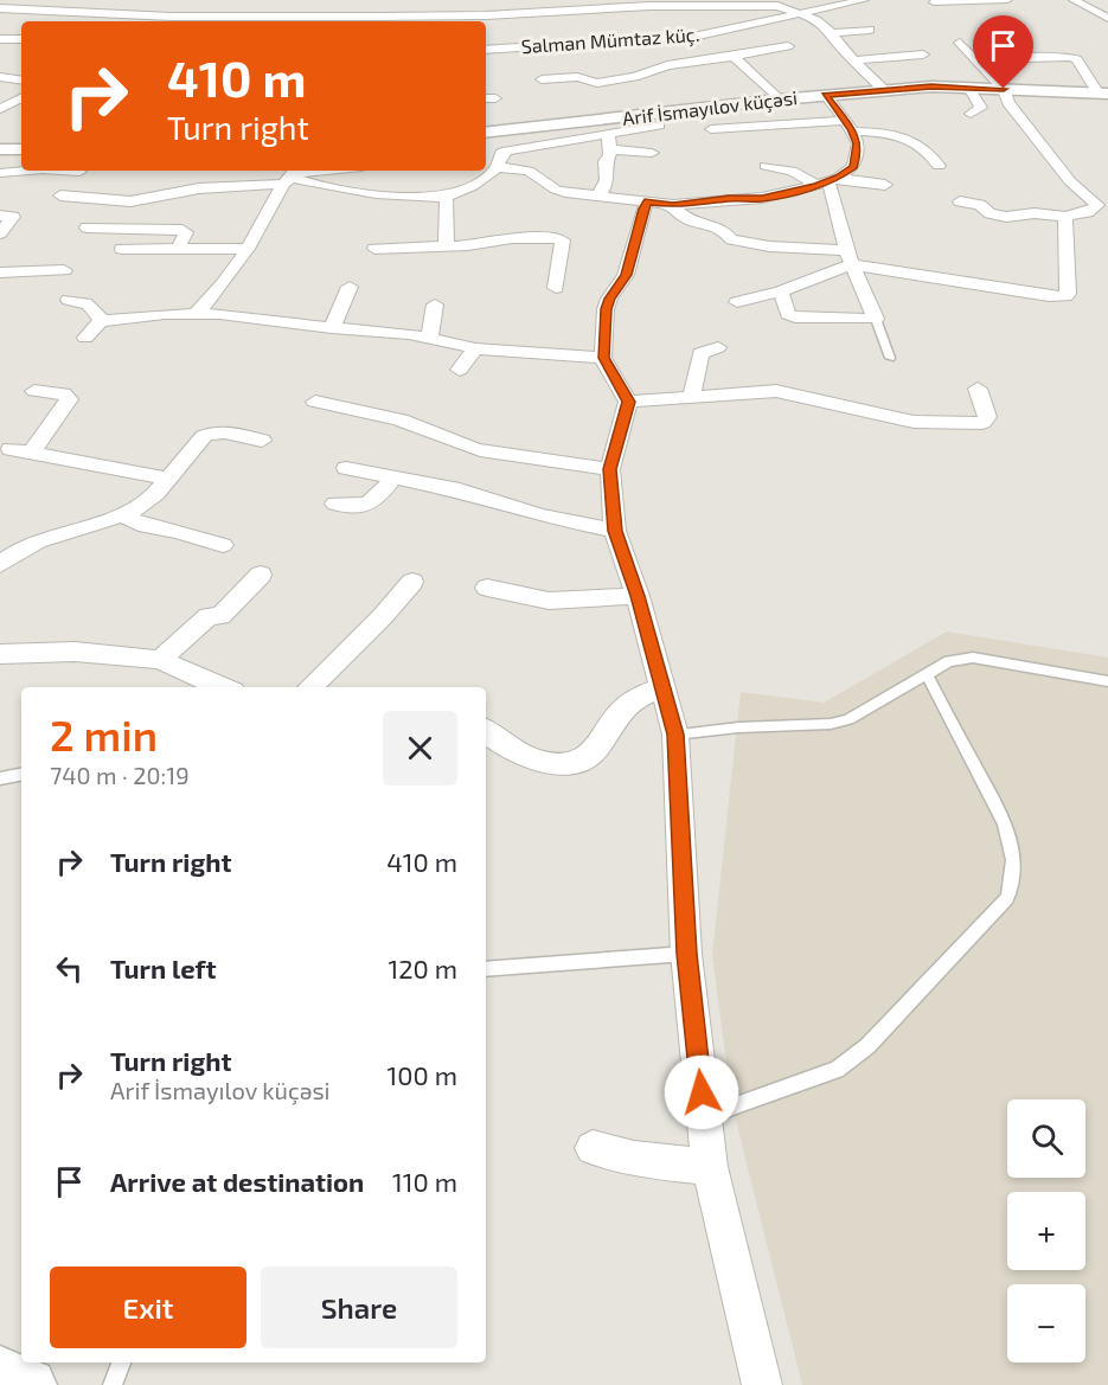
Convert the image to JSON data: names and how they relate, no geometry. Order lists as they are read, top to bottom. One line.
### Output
{"streets":{"street":["Salman Mümtaz küç.","Arif İsmayılov küçəsi"]},"page":{"turn":["410 m","Turn right"],"heading":["2 min","740 m · 20:19"],"list":[{"name":"Turn right","value":"410 m"},{"name":"Turn left","value":"120 m"},{"name":"Turn right","note":"Arif İsmayılov küçəsi","value":"100 m"},{"name":"Arrive at destination","value":"110 m"}],"map_buttons":["+","−"],"buttons":["Exit","Share"]}}
